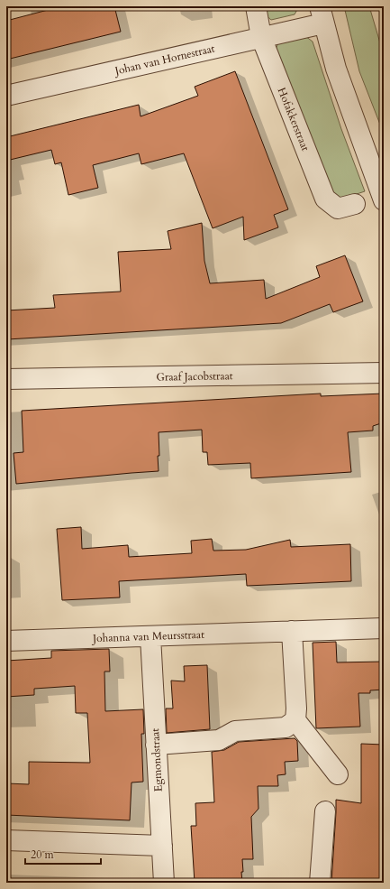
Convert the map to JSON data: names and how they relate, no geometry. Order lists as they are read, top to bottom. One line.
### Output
{"streets":{"street":["Johan van Hornestraat","Hofakkerstraat","Graaf Jacobstraat","Johanna van Meursstraat","Egmondstraat"]},"crossings":[["Johan van Hornestraat","Hofakkerstraat"],["Johanna van Meursstraat","Egmondstraat"]],"scale_bar":"20 m"}
